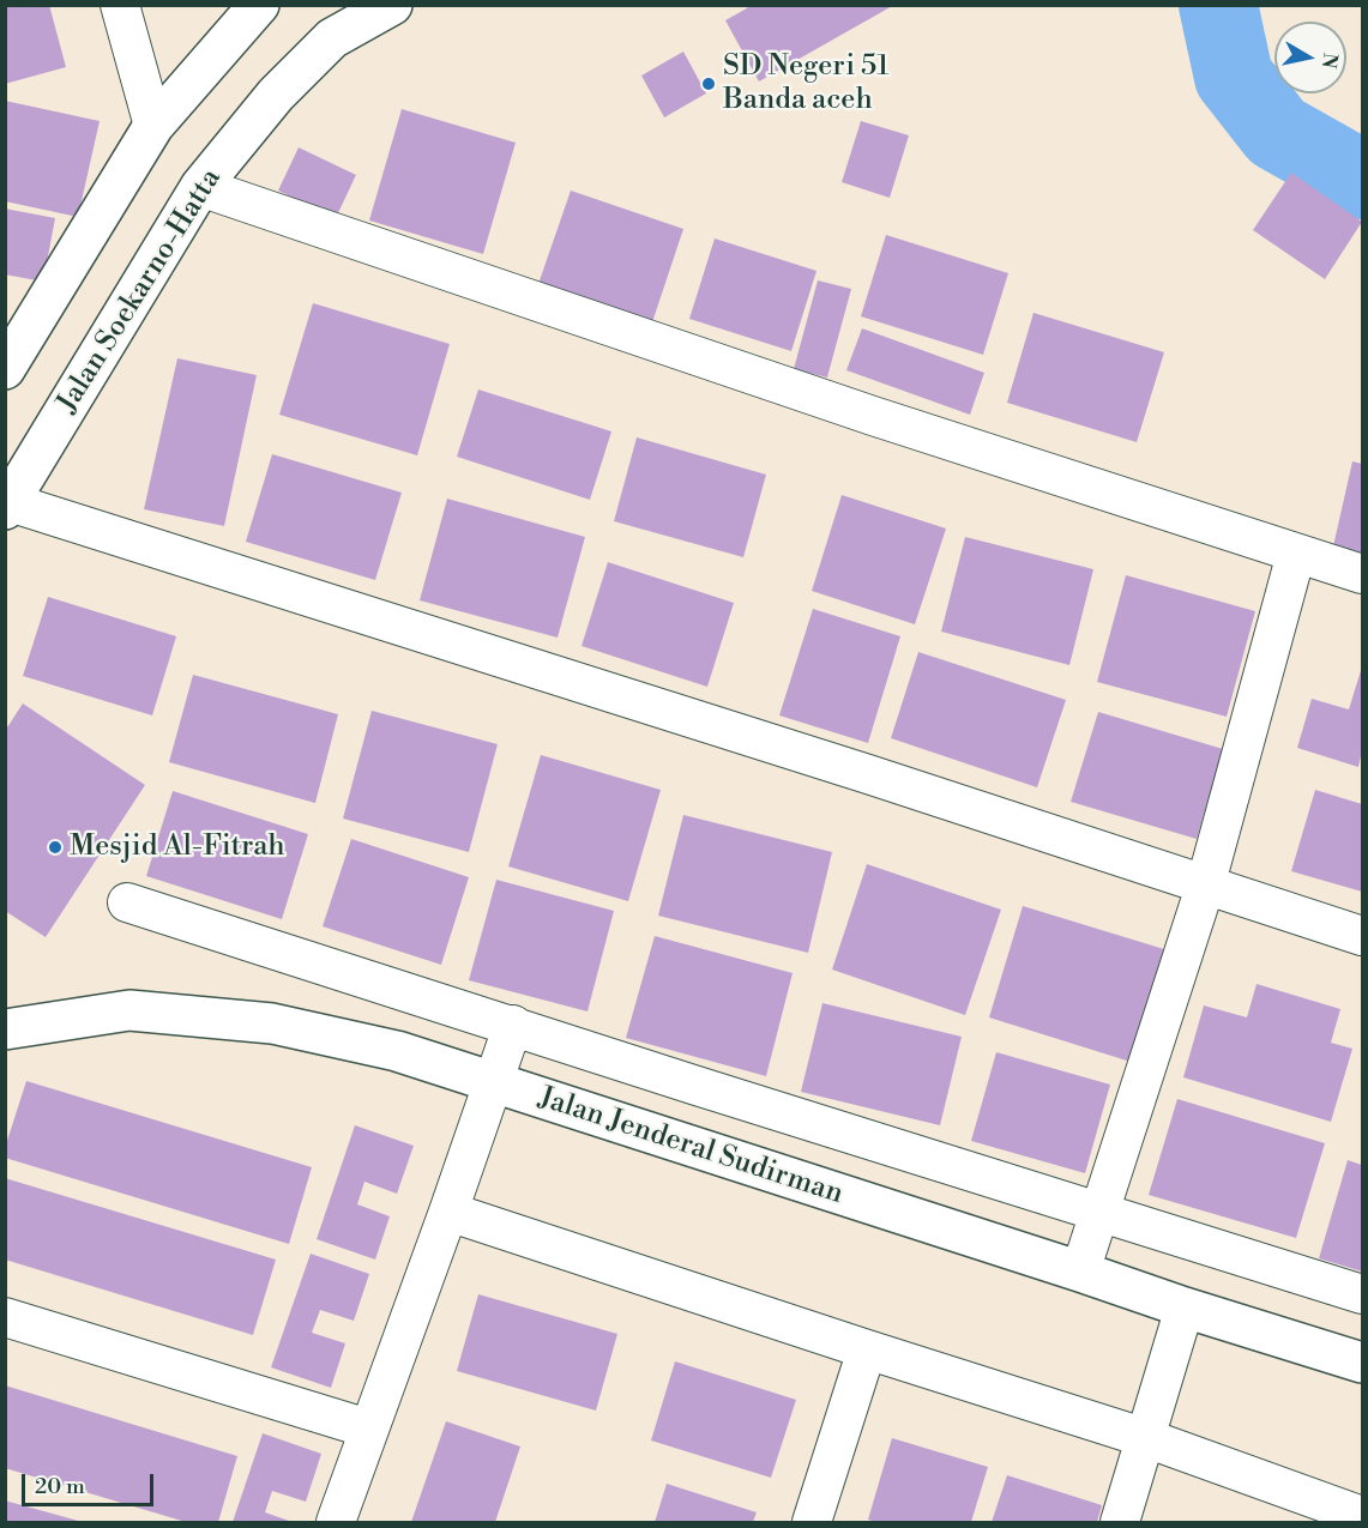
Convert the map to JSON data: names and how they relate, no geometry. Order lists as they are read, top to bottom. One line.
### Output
{"streets":{"main road":["Jalan Soekarno-Hatta","Jalan Jenderal Sudirman"]},"places":["SD Negeri 51 Banda aceh","Mesjid Al-Fitrah"],"scale_bar":"20 m","north":"right"}
